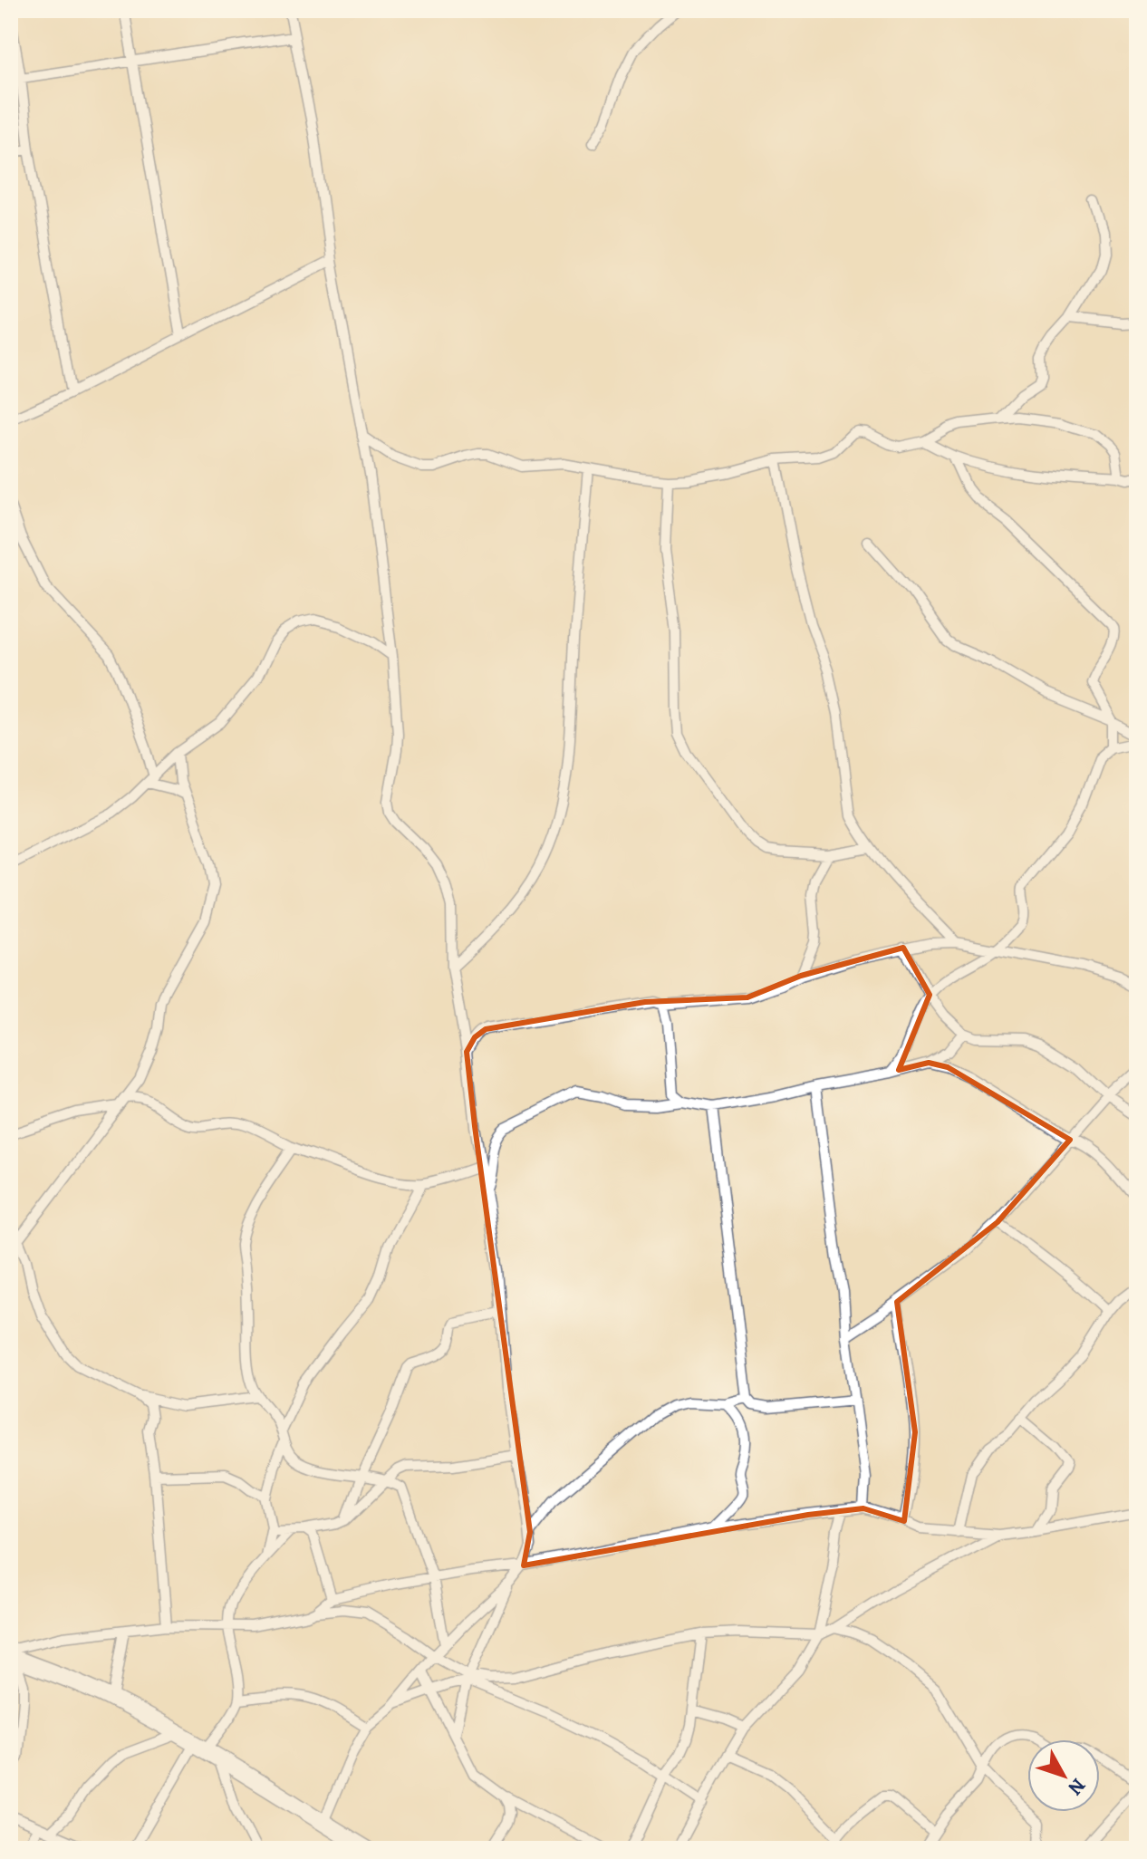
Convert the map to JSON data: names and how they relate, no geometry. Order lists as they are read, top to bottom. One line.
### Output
{"north":"bottom right"}
